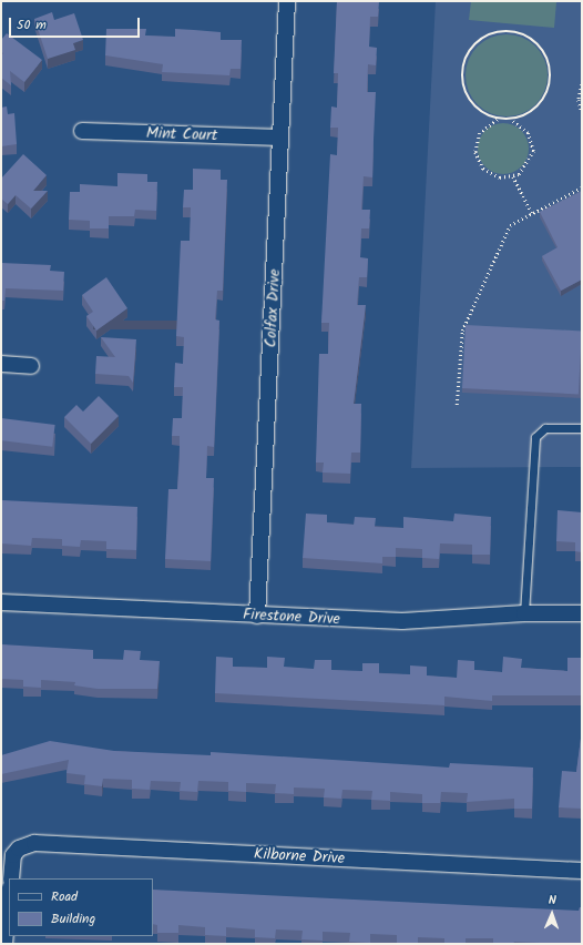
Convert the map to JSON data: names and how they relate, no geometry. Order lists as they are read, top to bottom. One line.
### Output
{"streets":{"street":["Mint Court","Colfax Drive","Firestone Drive","Kilborne Drive"]},"crossings":[["Mint Court","Colfax Drive"],["Colfax Drive","Firestone Drive"]],"legend":["Road","Building"],"scale_bar":"50 m","north":"top"}
